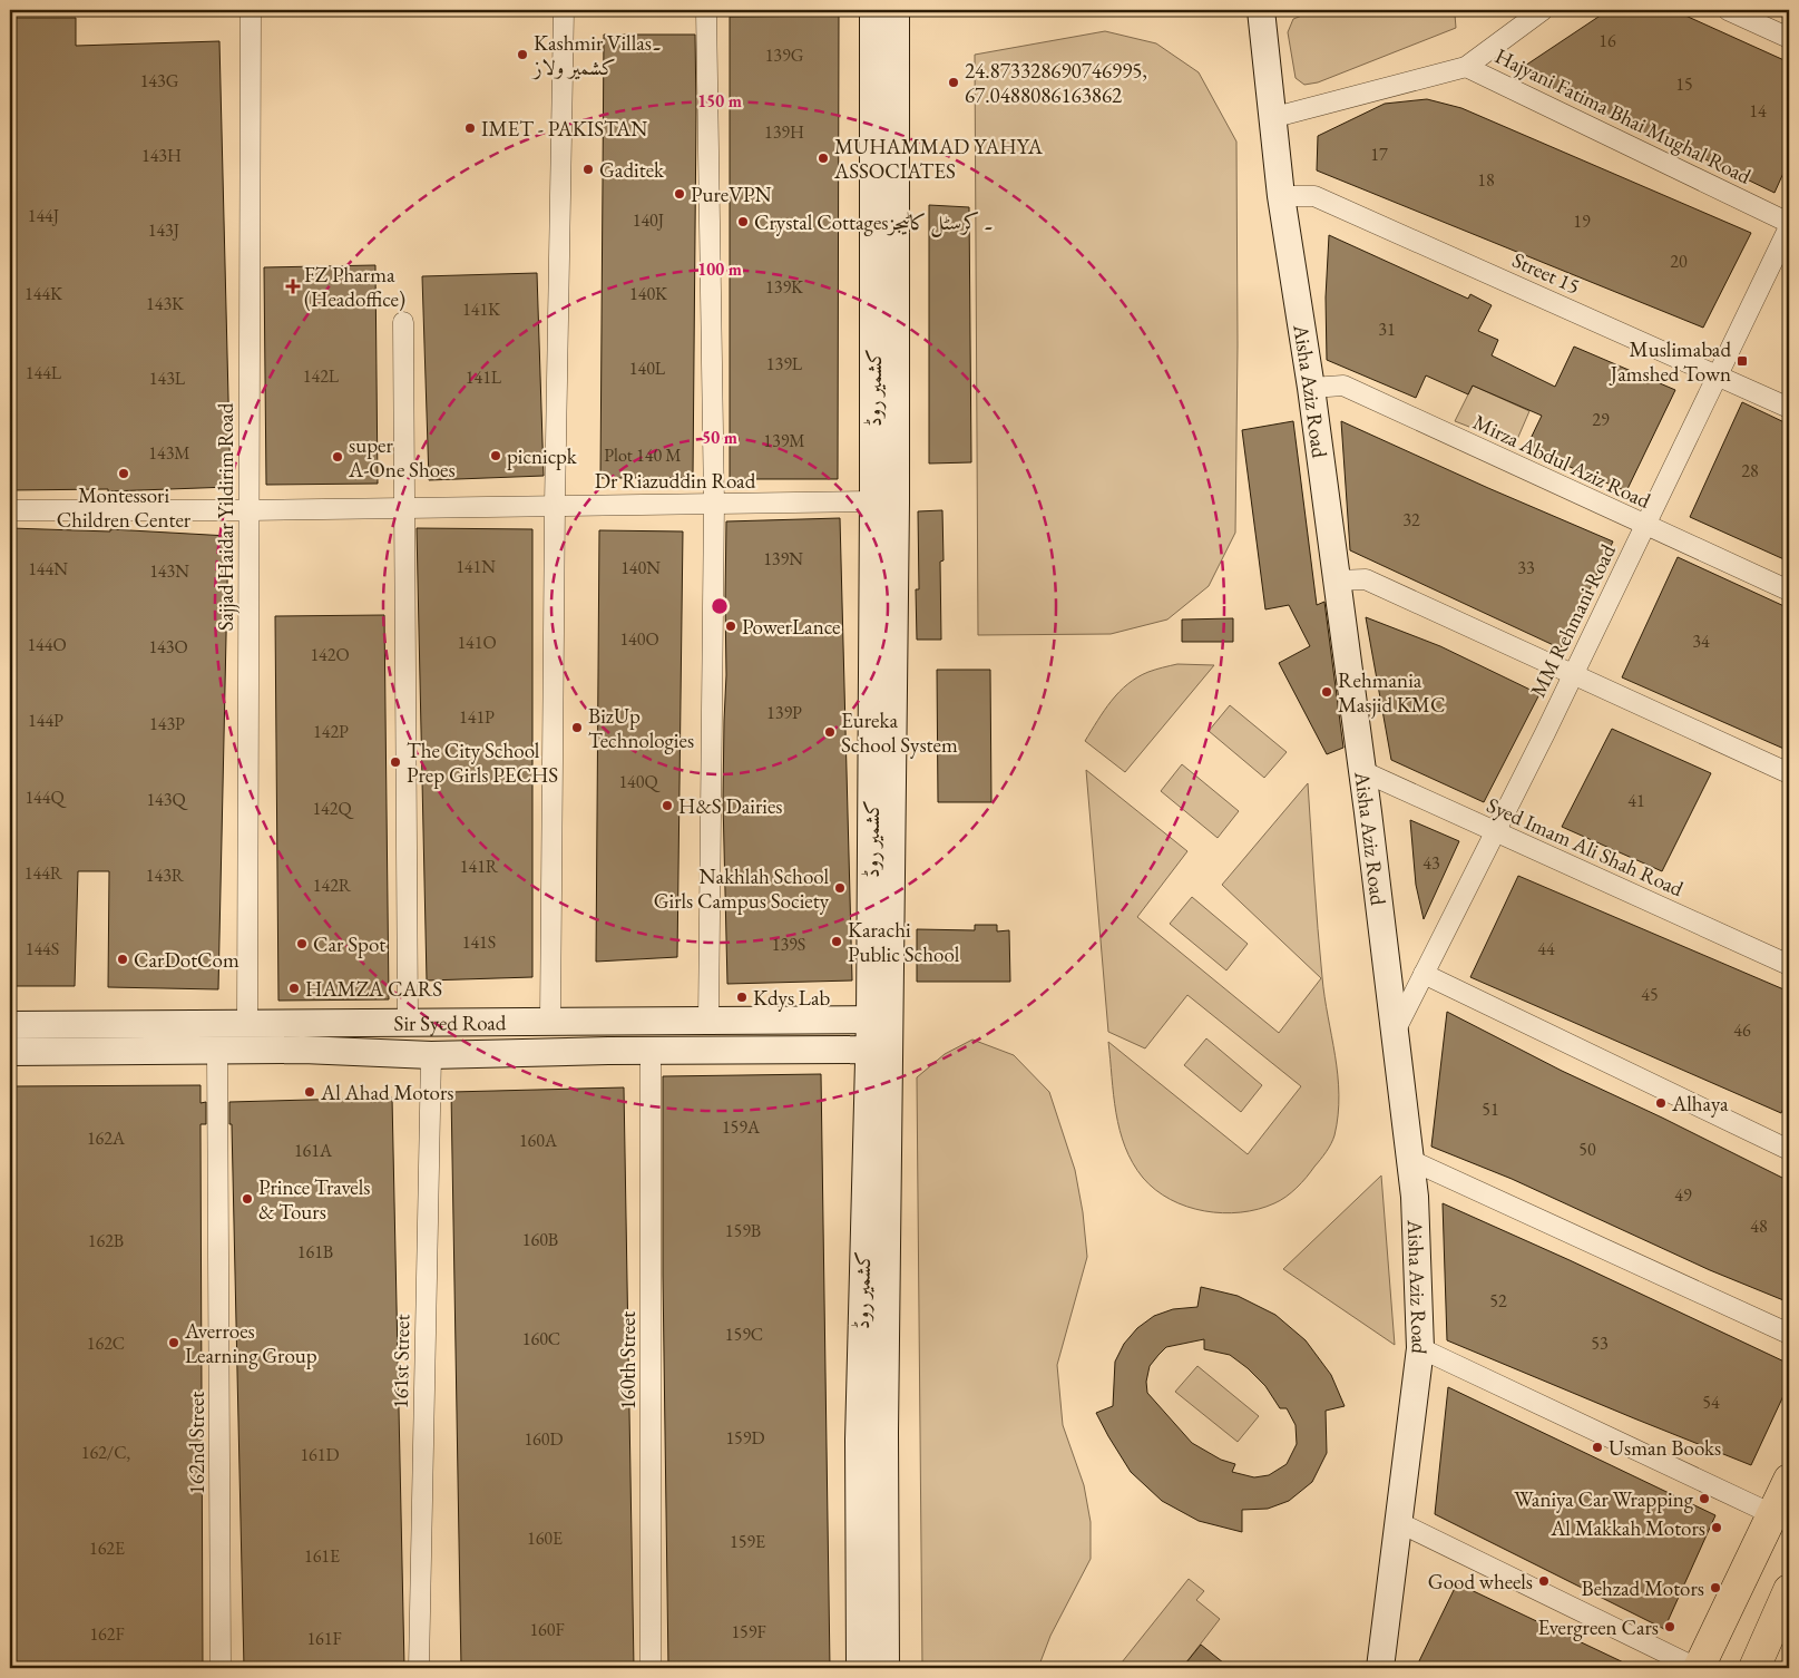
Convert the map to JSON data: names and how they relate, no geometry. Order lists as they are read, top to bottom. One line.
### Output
{"streets":{"main road":["کشمیر روڈ","Aisha Aziz Road","Sir Syed Road"],"street":["Hajyani Fatima Bhai Mughal Road","Street 15","Mirza Abdul Aziz Road","Dr Riazuddin Road","Sajjad Haidar Yildirim Road","MM Rehmani Road","Syed Imam Ali Shah Road","160th Street","161st Street","162nd Street"]},"crossings":[["Street 15","Aisha Aziz Road"],["Street 15","MM Rehmani Road"],["کشمیر روڈ","Dr Riazuddin Road"],["کشمیر روڈ","Sir Syed Road"],["Aisha Aziz Road","Mirza Abdul Aziz Road"],["Aisha Aziz Road","MM Rehmani Road"],["Aisha Aziz Road","Syed Imam Ali Shah Road"],["Mirza Abdul Aziz Road","MM Rehmani Road"],["Dr Riazuddin Road","Sajjad Haidar Yildirim Road"],["Sajjad Haidar Yildirim Road","Sir Syed Road"],["MM Rehmani Road","Syed Imam Ali Shah Road"],["Sir Syed Road","160th Street"],["Sir Syed Road","161st Street"],["Sir Syed Road","162nd Street"]],"places":{"other":["Kashmir Villas۔ کشمیر ولاز","24.873328690746995, 67.0488086163862","IMET - PAKISTAN","MUHAMMAD YAHYA ASSOCIATES","Gaditek","PureVPN","Crystal Cottages۔ کرسٹل کاٹیجز","picnicpk","super A-One Shoes","Montessori Children Center","PowerLance","Rehmania Masjid KMC","BizUp Technologies","Eureka School System","The City School Prep Girls PECHS","H&S Dairies","Nakhlah School Girls Campus Society","Karachi Public School","Car Spot","CarDotCom","HAMZA CARS","Kdys Lab","Al Ahad Motors","Alhaya","Prince Travels & Tours","Averroes Learning Group","Usman Books","Waniya Car Wrapping","Al Makkah Motors","Good wheels","Behzad Motors","Evergreen Cars"],"health":["FZ Pharma (Headoffice)"],"transit":["Muslimabad Jamshed Town"]},"house_numbers":["16","139G","143G","15","14","139H","17","143H","18","144J","140J","19","143J","20","139K","144K","140K","143K","141K","31","139L","140L","144L","142L","141L","143L","29","139M","143M","Plot 140 M","28","32","139N","141N","140N","33","144N","143N","140O","34","141O","144O","143O","142O","139P","141P","144P","143P","142P","140Q","144Q","143Q","41","142Q","43","141R","144R","143R","142R","141S","139S","144S","44","45","46","51","159A","162A","160A","50","161A","49","48","159B","160B","162B","161B","52","159C","160C","162C","53","54","159D","160D","162/C,","161D","160E","159E","162E","161E","160F","159F","162F","161F"],"rings":["150 m","100 m","50 m"]}
